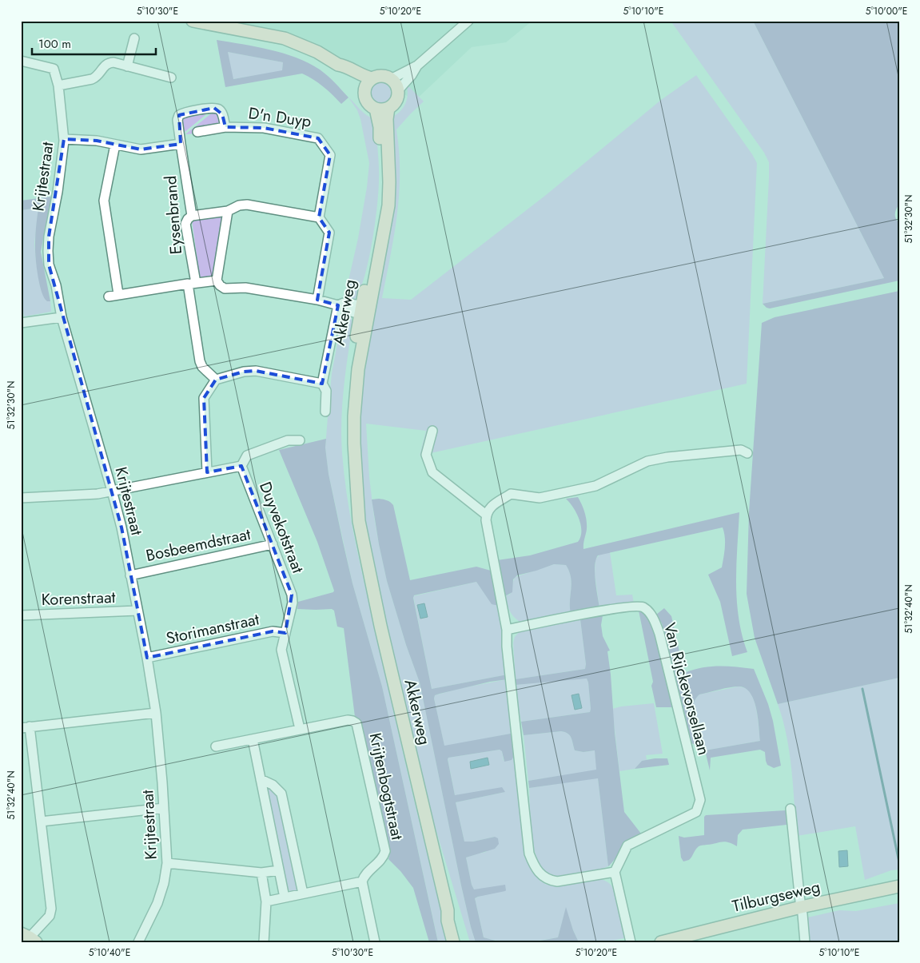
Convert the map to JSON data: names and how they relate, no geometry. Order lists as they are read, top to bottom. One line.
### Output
{"streets":{"main road":["Akkerweg","Tilburgseweg"],"street":["D'n Duyp","Krijtestraat","Eysenbrand","Duyvekotstraat","Bosbeemdstraat","Korenstraat","Storimanstraat","Van Rijckevorsellaan","Krijtenbogtstraat"]},"crossings":[["D'n Duyp","Eysenbrand"],["Krijtestraat","Bosbeemdstraat"],["Krijtestraat","Korenstraat"],["Krijtestraat","Storimanstraat"],["Duyvekotstraat","Bosbeemdstraat"],["Duyvekotstraat","Storimanstraat"],["Duyvekotstraat","Krijtenbogtstraat"]],"scale_bar":"100 m","coordinates":["5°10'30\"E","5°10'20\"E","5°10'10\"E","5°10'00\"E","51°32'30\"N","51°32'40\"N","5°10'40\"E"]}
